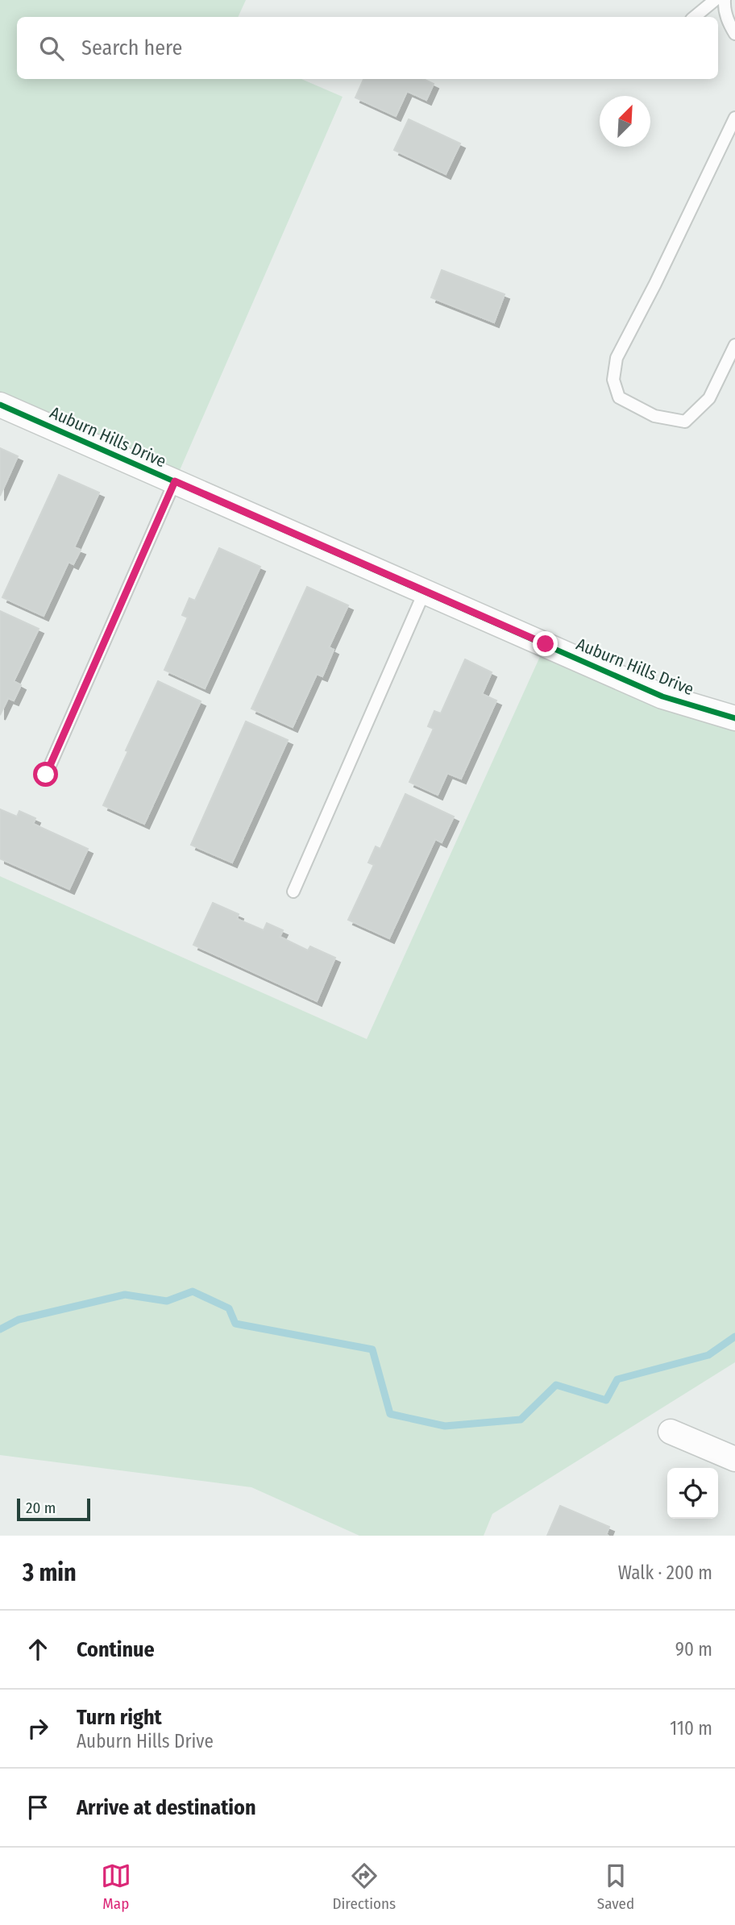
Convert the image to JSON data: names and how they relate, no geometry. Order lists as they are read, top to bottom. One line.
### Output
{"streets":{"street":["Auburn Hills Drive"]},"scale_bar":"20 m","north":"top right","page":{"search":"Search here","scale":"20 m","heading":["3 min","Walk · 200 m"],"list":[["Continue","90 m"],["Turn right","Auburn Hills Drive","110 m"],"Arrive at destination"],"nav":["Map","Directions","Saved"]}}
